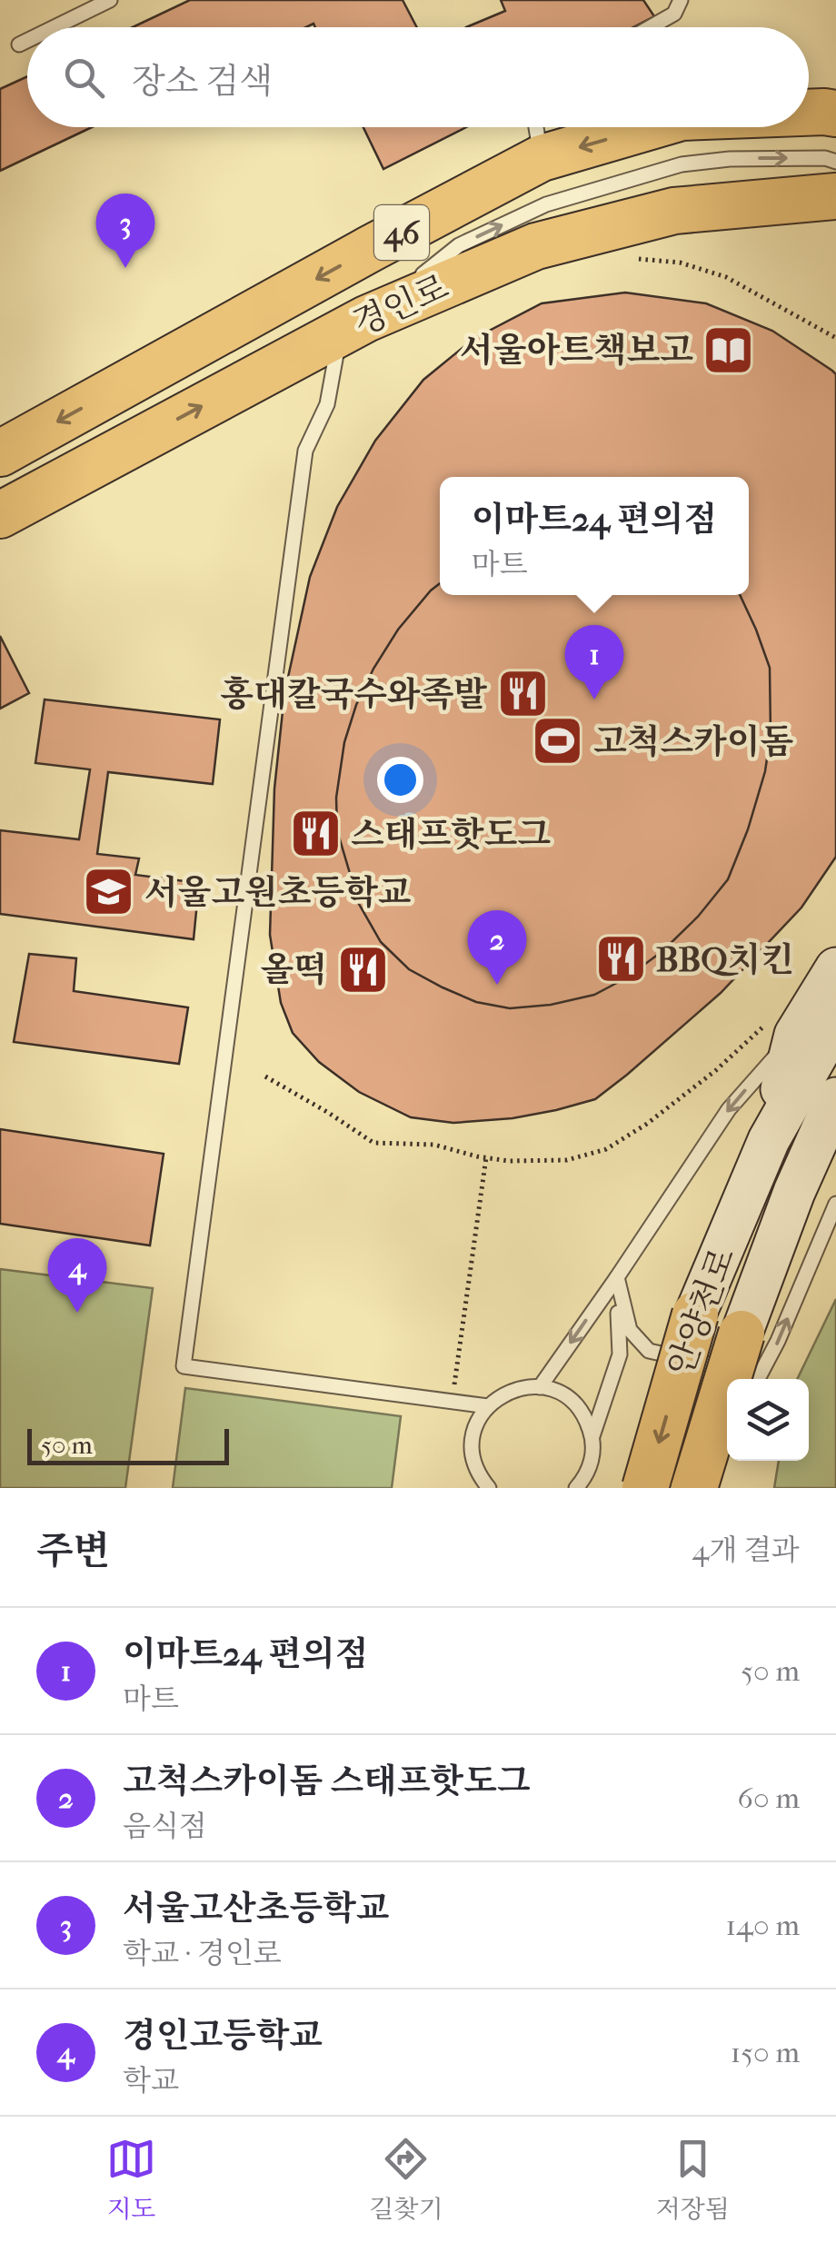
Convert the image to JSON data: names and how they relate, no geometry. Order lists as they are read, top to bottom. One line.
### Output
{"streets":{"main road":["46","경인로","안양천로"]},"places":{"library":["서울아트책보고"],"restaurant":["홍대칼국수와족발","스태프핫도그","BBQ치킨","올떡"],"sports":["고척스카이돔"],"school or university":["서울고원초등학교"]},"scale_bar":"50 m","page":{"search":"장소 검색","pins":["3","1","2","4"],"popup":["이마트24 편의점","마트"],"scale":"50 m","heading":["주변","4개 결과"],"list":[{"mark":"1","name":"이마트24 편의점","note":"마트","value":"50 m"},{"mark":"2","name":"고척스카이돔 스태프핫도그","note":"음식점","value":"60 m"},{"mark":"3","name":"서울고산초등학교","note":"학교 · 경인로","value":"140 m"},{"mark":"4","name":"경인고등학교","note":"학교","value":"150 m"}],"nav":["지도","길찾기","저장됨"]}}
